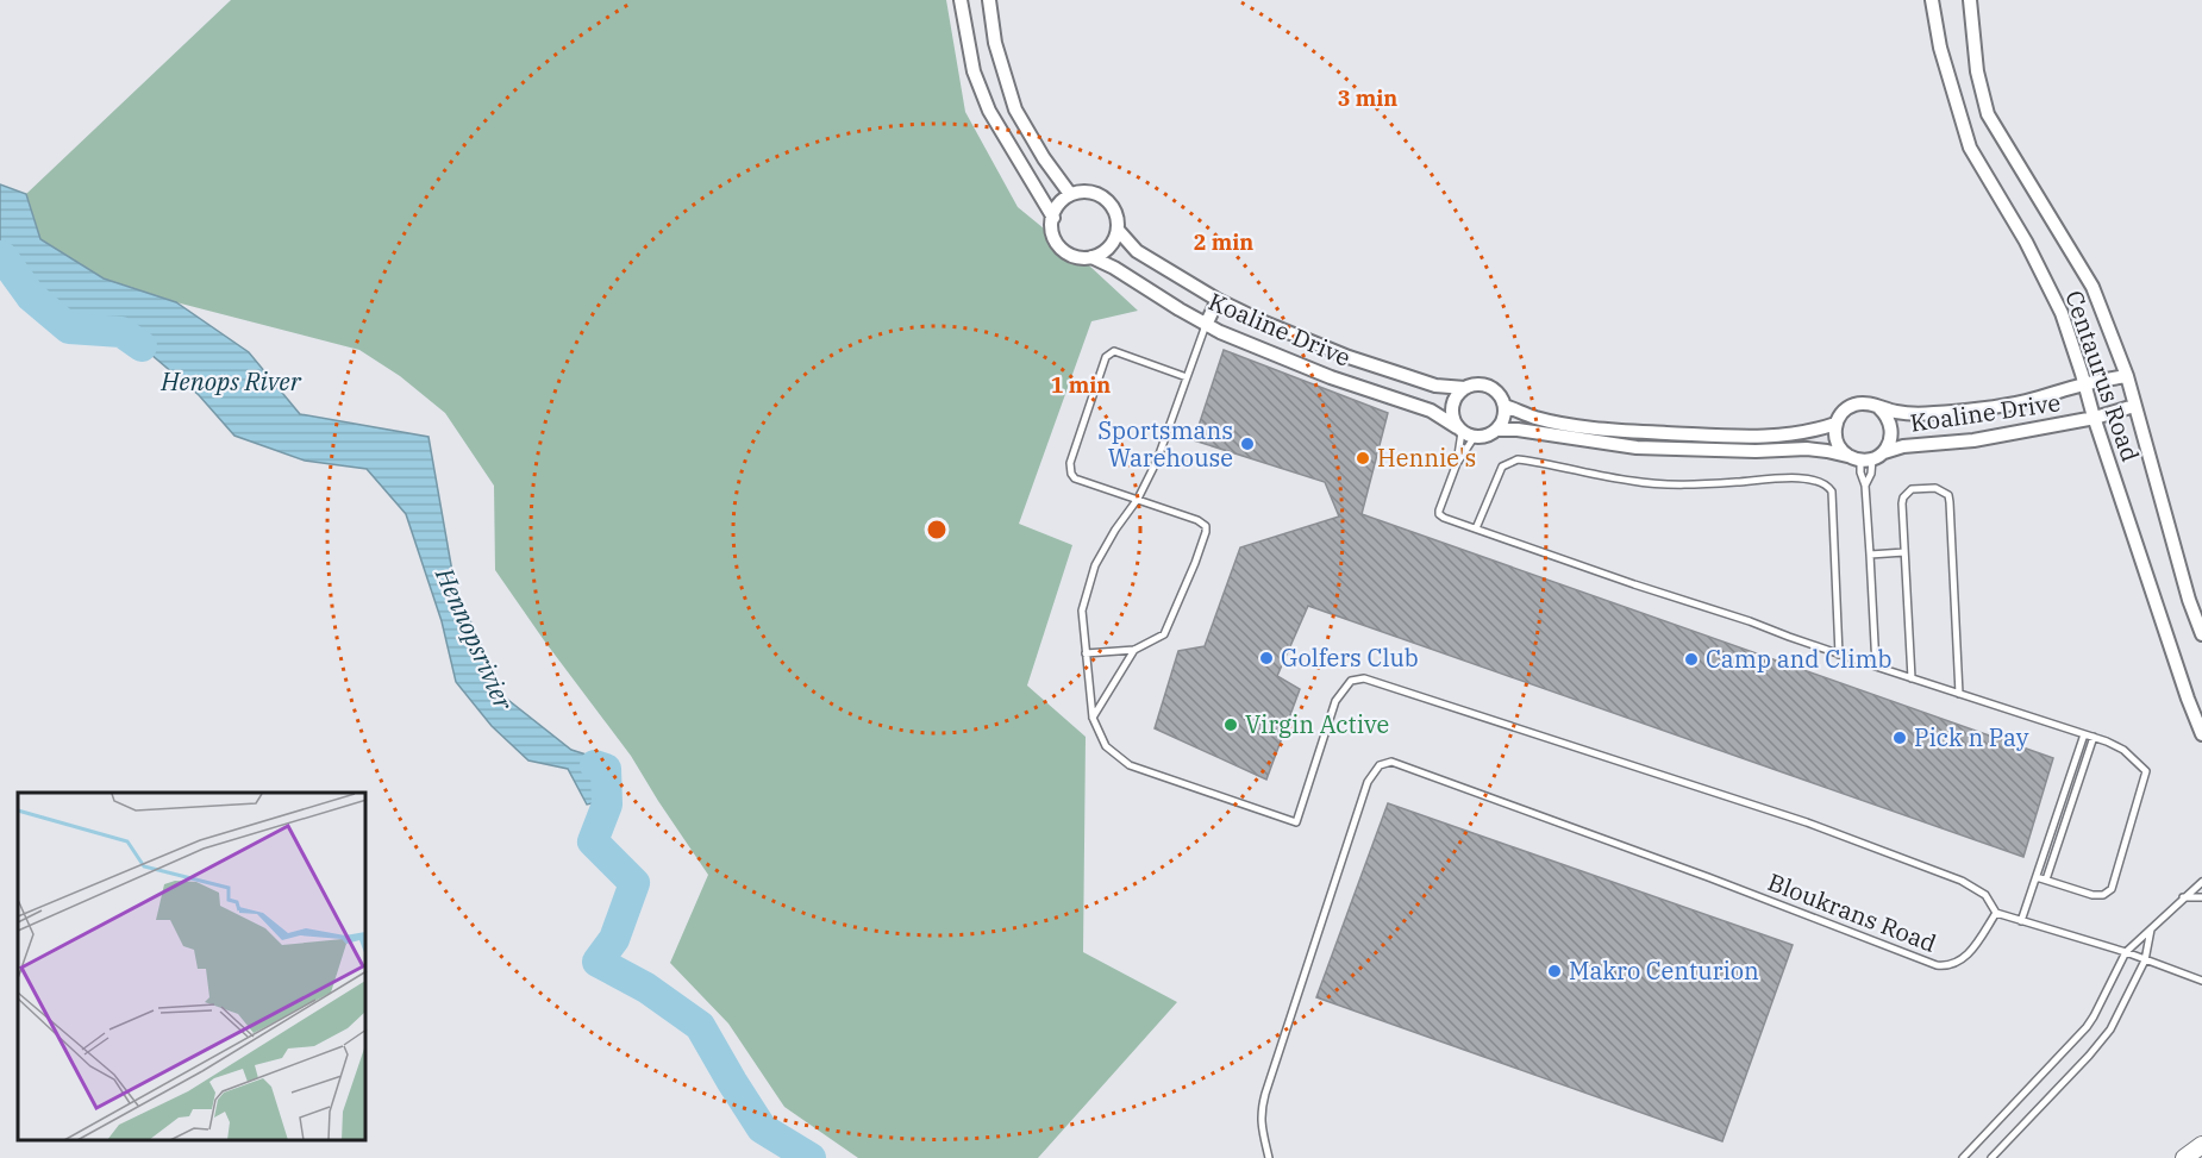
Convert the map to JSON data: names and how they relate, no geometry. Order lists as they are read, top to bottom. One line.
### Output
{"streets":{"street":["Koaline Drive","Centaurus Road"],"lane":["Bloukrans Road"]},"crossings":[["Koaline Drive","Centaurus Road"]],"water":["Henops River","Hennopsrivier"],"places":["Sportsmans Warehouse","Hennie's","Golfers Club","Camp and Climb","Virgin Active","Pick n Pay","Makro Centurion"],"rings":["3 min","2 min","1 min"]}
